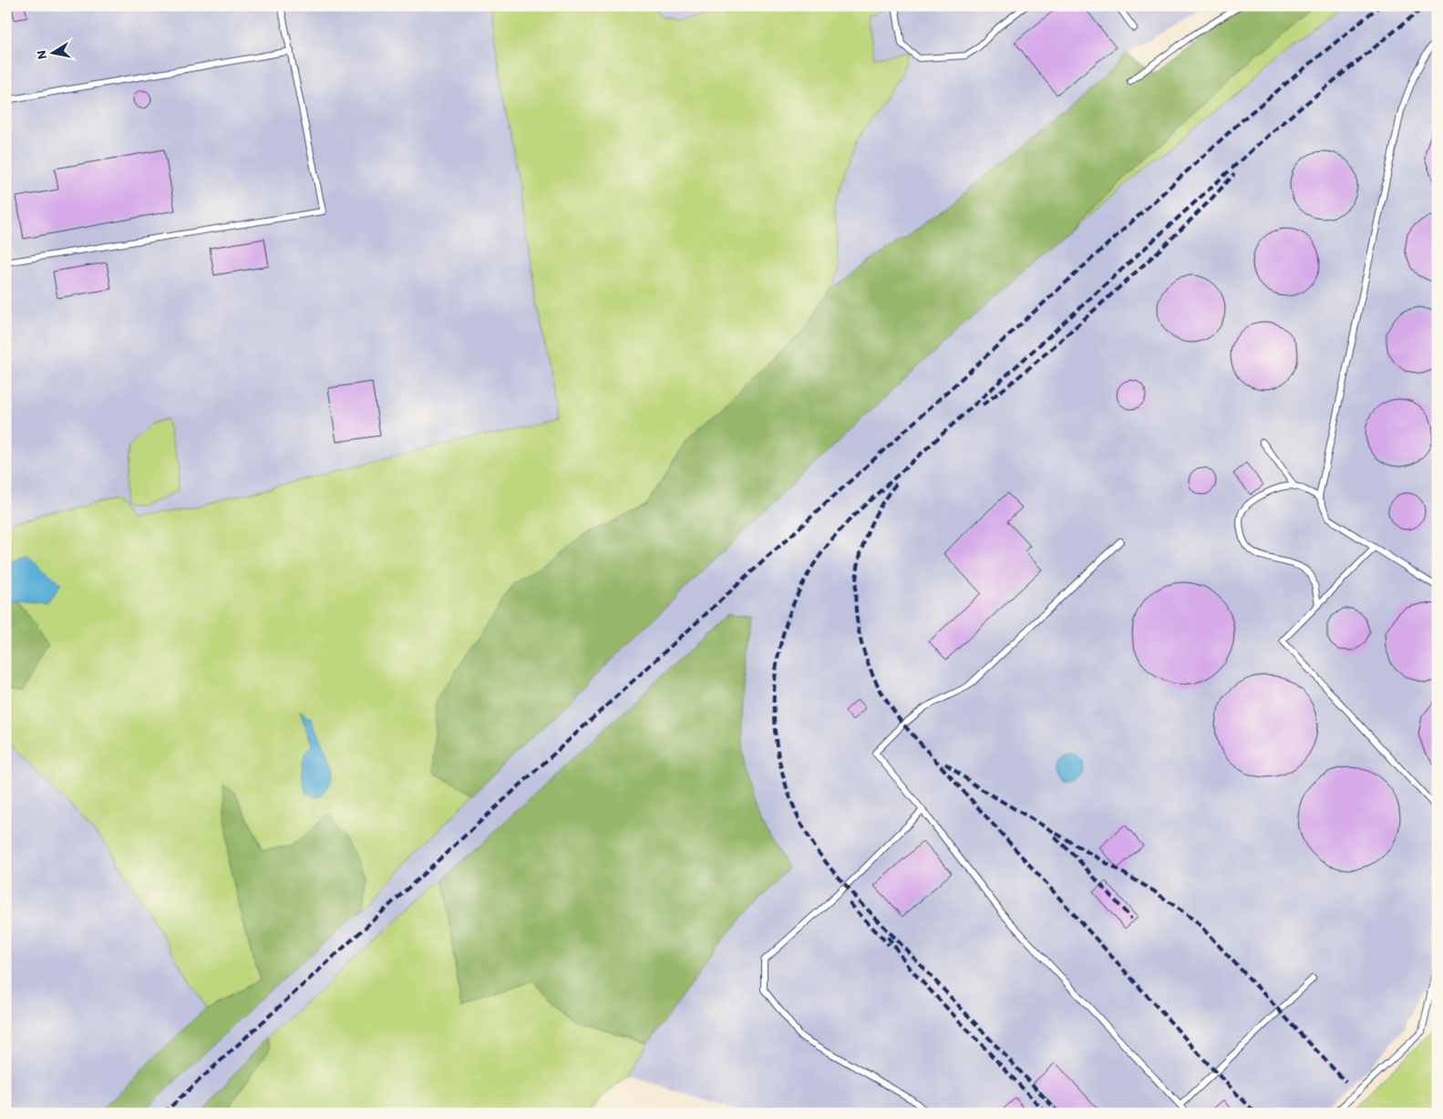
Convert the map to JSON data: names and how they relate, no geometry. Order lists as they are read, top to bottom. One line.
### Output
{"north":"left"}
